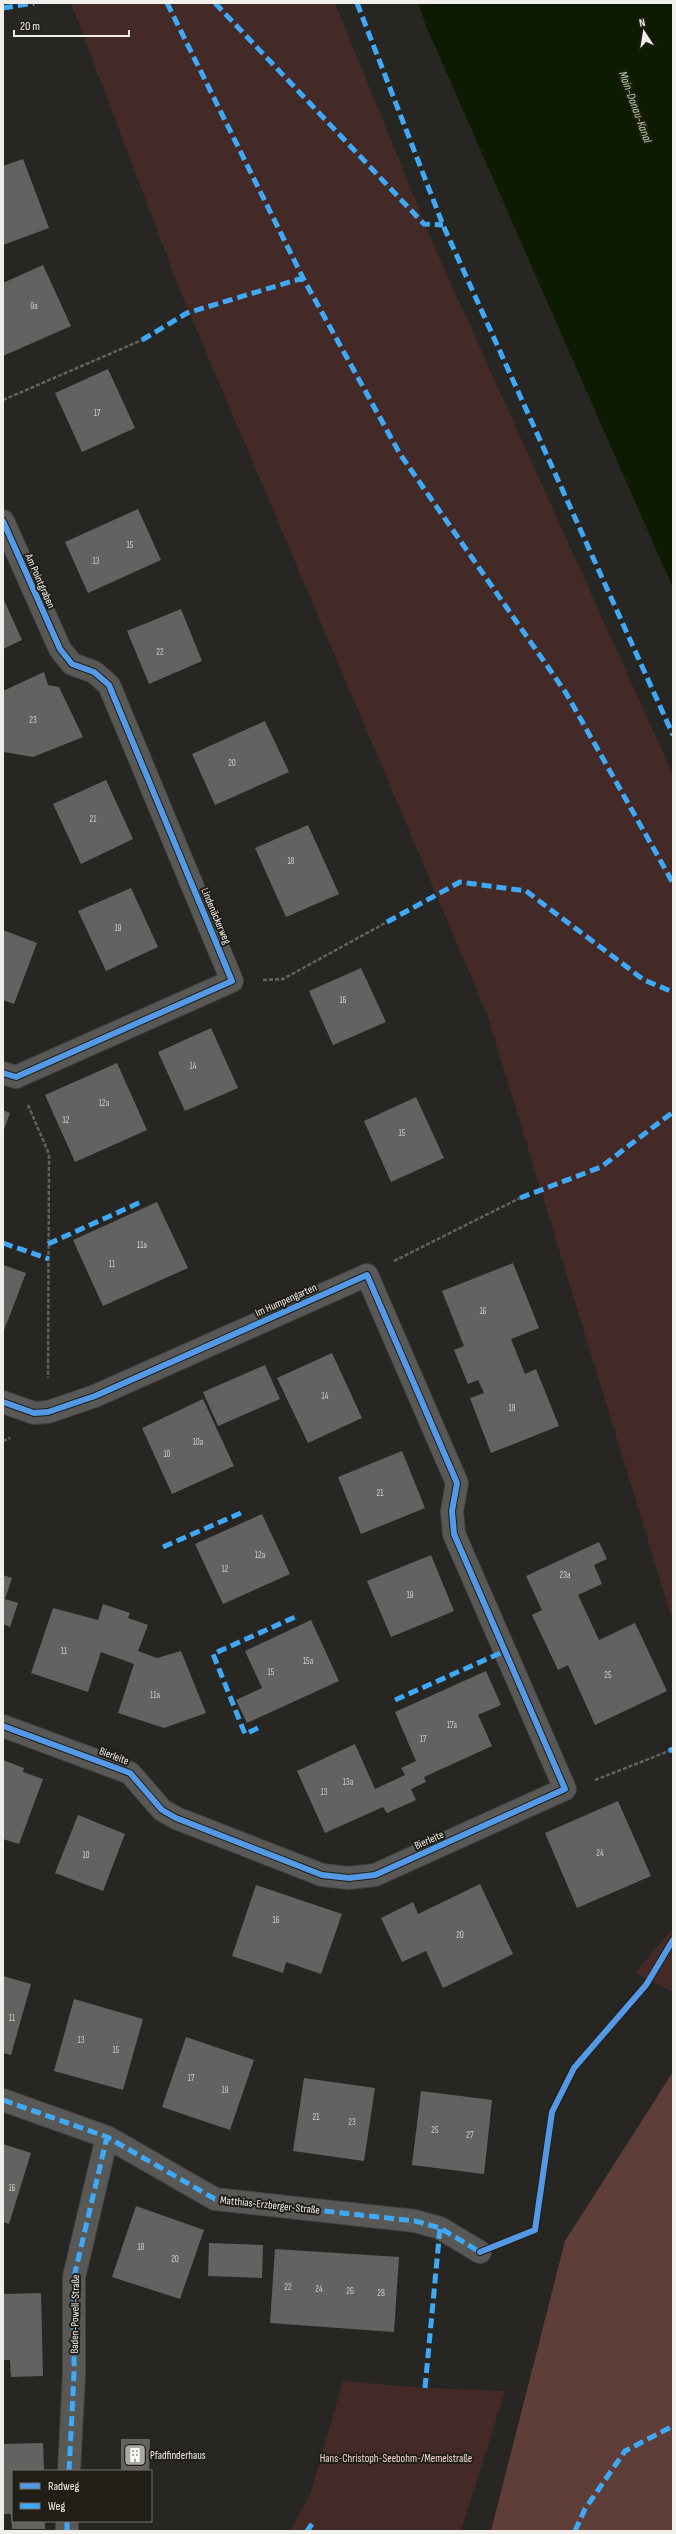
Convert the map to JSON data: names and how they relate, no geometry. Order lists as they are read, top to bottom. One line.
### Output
{"streets":{"street":["Am Pointgraben","Lindenäckerweg","Im Humpengarten","Bierleite","Matthias-Erzberger-Straße","Baden-Powell-Straße"]},"crossings":[["Am Pointgraben","Lindenäckerweg"],["Matthias-Erzberger-Straße","Baden-Powell-Straße"]],"water":["Main-Donau-Kanal"],"parks":["Hans-Christoph-Seebohm-/Memelstraße"],"places":{"building":["Pfadfinderhaus"]},"house_numbers":["9a","17","15","13","22","23","20","21","18","19","16","14","12a","12","15","11a","11","16","14","18","10a","10","21","12a","12","23a","19","11","15a","15","25","11a","17a","17","13a","13","24","10","16","20","11","13","15","17","19","21","23","25","27","16","18","20","22","24","26","28"],"legend":["Radweg","Weg"],"scale_bar":"20 m","north":"top"}
